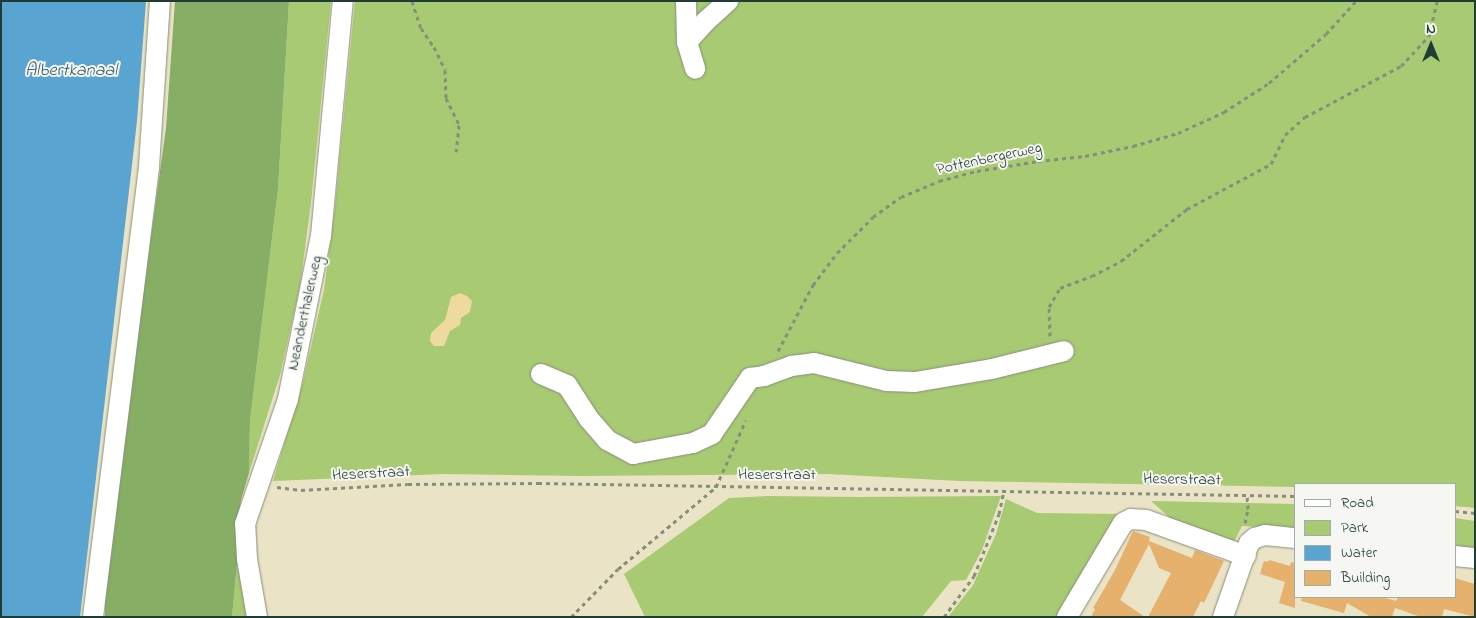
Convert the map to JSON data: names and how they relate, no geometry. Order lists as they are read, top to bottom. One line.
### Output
{"streets":{"street":["Neanderthalerweg"],"path":["Pottenbergerweg","Heserstraat"]},"crossings":[["Neanderthalerweg","Heserstraat"]],"water":["Albertkanaal"],"legend":["Road","Park","Water","Building"],"north":"top"}
